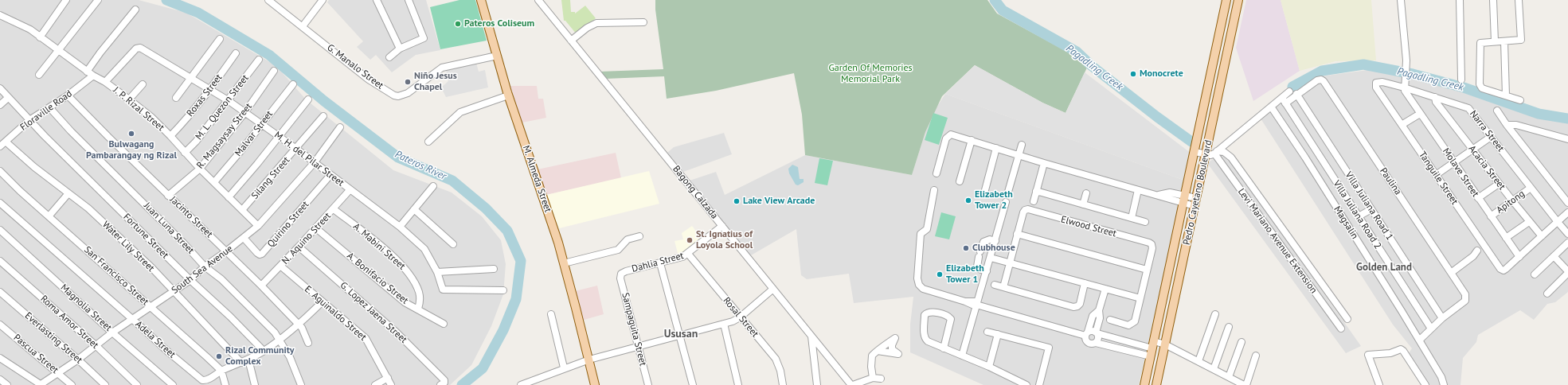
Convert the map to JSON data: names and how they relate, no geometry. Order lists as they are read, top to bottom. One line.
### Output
{"streets":{"main road":["M. Almeda Street","Pedro Cayetano Boulevard"],"street":["G. Manalo Street","Roxas Street","M. L. Quezon Street","J. P. Rizal Street","Floraville Road","Narra Street","Malvar Street","R. Magsaysay Street","M. H. del Pilar Street","Acacia Street","Molave Street","Silang Street","Tanguile Street","Paulina","Bagong Calzada","Apitong","Villa Juliana Road 1","Villa Juliana Road 2","Jacinto Street","Magsalin","Quirino Street","Elwood Street","Juan Luna Street","Fortune Street","N. Aquino Street","Levi Mariano Avenue Extension","Water Lily Street","A. Mabini Street","Dahlia Street","South Sea Avenue","San Francisco Street","A. Bonifacio Street","Magnolia Street","G. Lopez Jaena Street","E. Aguinaldo Street","Rosal Street","Roma Amor Street","Sampaguita Street","Everlasting Street","Adela Street","Pascua Street"]},"crossings":[["G. Manalo Street","M. Almeda Street"],["Roxas Street","J. P. Rizal Street"],["Roxas Street","M. H. del Pilar Street"],["M. L. Quezon Street","J. P. Rizal Street"],["M. L. Quezon Street","M. H. del Pilar Street"],["J. P. Rizal Street","Floraville Road"],["J. P. Rizal Street","Malvar Street"],["J. P. Rizal Street","R. Magsaysay Street"],["J. P. Rizal Street","M. H. del Pilar Street"],["J. P. Rizal Street","Silang Street"],["J. P. Rizal Street","South Sea Avenue"],["Floraville Road","Jacinto Street"],["Floraville Road","Juan Luna Street"],["Floraville Road","Fortune Street"],["Floraville Road","Water Lily Street"],["Narra Street","Acacia Street"],["Narra Street","Molave Street"],["Narra Street","Tanguile Street"],["Narra Street","Apitong"],["Malvar Street","M. H. del Pilar Street"],["R. Magsaysay Street","M. H. del Pilar Street"],["R. Magsaysay Street","Jacinto Street"],["M. H. del Pilar Street","Silang Street"],["M. H. del Pilar Street","Quirino Street"],["M. H. del Pilar Street","N. Aquino Street"],["M. H. del Pilar Street","South Sea Avenue"],["Acacia Street","Apitong"],["Molave Street","Tanguile Street"],["Molave Street","Apitong"],["Paulina","Villa Juliana Road 1"],["Paulina","Villa Juliana Road 2"],["Bagong Calzada","Dahlia Street"],["Jacinto Street","N. Aquino Street"],["Jacinto Street","South Sea Avenue"],["Jacinto Street","Adela Street"],["Quirino Street","South Sea Avenue"],["Juan Luna Street","South Sea Avenue"],["Juan Luna Street","Adela Street"],["Fortune Street","South Sea Avenue"],["Fortune Street","Adela Street"],["N. Aquino Street","A. Mabini Street"],["N. Aquino Street","A. Bonifacio Street"],["N. Aquino Street","G. Lopez Jaena Street"],["N. Aquino Street","E. Aguinaldo Street"],["Water Lily Street","South Sea Avenue"],["Water Lily Street","Adela Street"],["A. Mabini Street","A. Bonifacio Street"],["Dahlia Street","Rosal Street"],["Dahlia Street","Sampaguita Street"],["South Sea Avenue","San Francisco Street"],["South Sea Avenue","Magnolia Street"],["South Sea Avenue","Roma Amor Street"],["South Sea Avenue","Everlasting Street"],["South Sea Avenue","Adela Street"],["South Sea Avenue","Pascua Street"],["San Francisco Street","Adela Street"],["E. Aguinaldo Street","Adela Street"]],"districts":["Golden Land","Ususan"],"water":["Pagadling Creek","Pateros River"],"parks":["Garden Of Memories Memorial Park"],"places":["Pateros Coliseum","Monocrete","Niño Jesus Chapel","Bulwagang Pambarangay ng Rizal","Elizabeth Tower 2","Lake View Arcade","St. Ignatius of Loyola School","Clubhouse","Elizabeth Tower 1","Rizal Community Complex"]}
